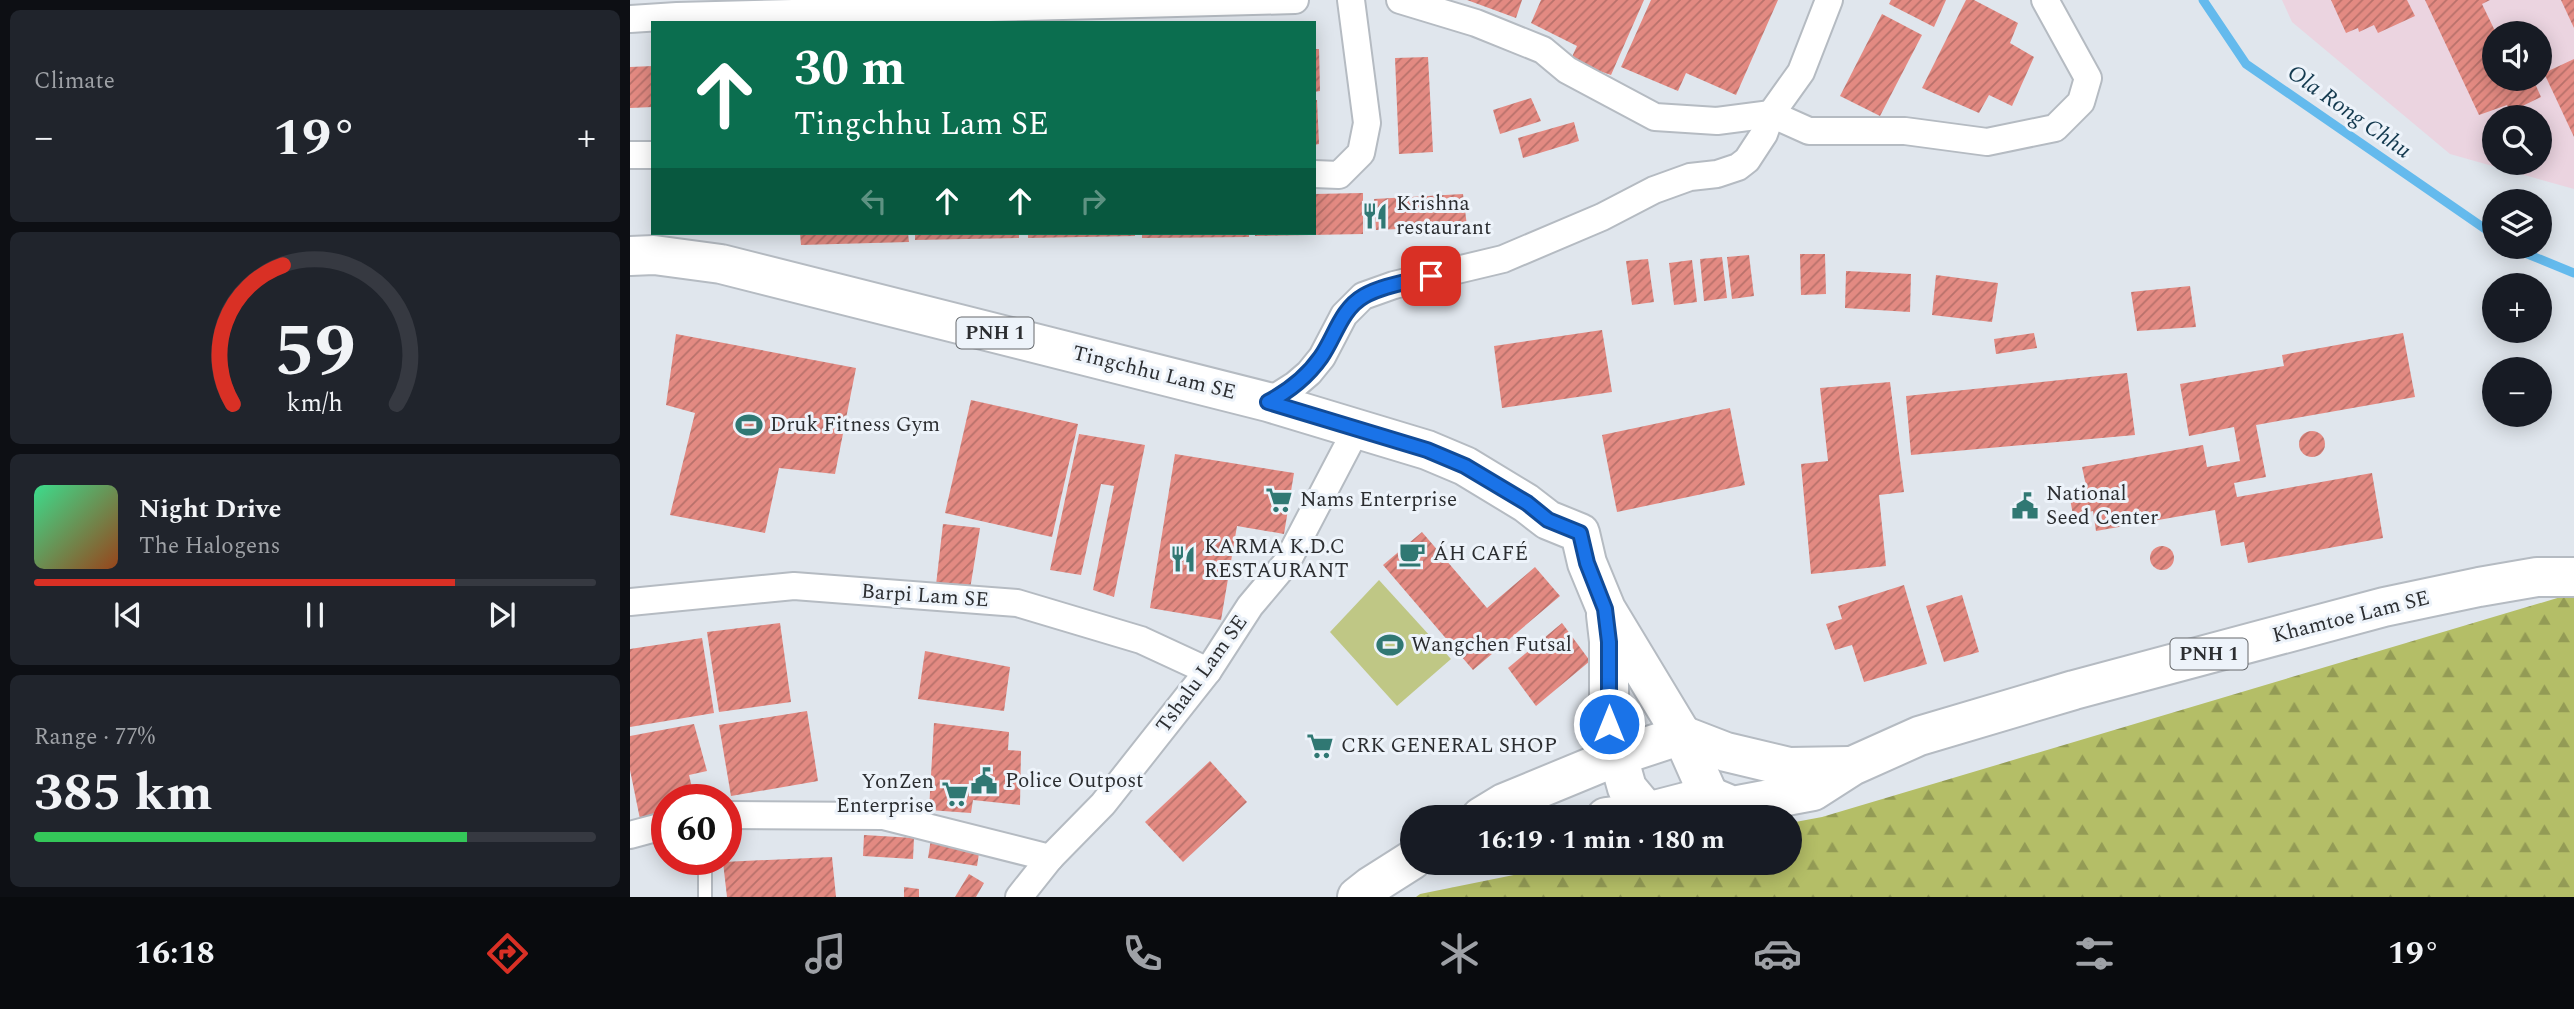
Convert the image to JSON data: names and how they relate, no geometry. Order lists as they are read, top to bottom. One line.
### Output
{"streets":{"main road":["PNH 1","Tingchhu Lam SE","Khamtoe Lam SE"],"street":["Barpi Lam SE","Tshalu Lam SE"]},"crossings":[["PNH 1","Tingchhu Lam SE"],["PNH 1","Khamtoe Lam SE"],["Tingchhu Lam SE","Tshalu Lam SE"],["Barpi Lam SE","Tshalu Lam SE"]],"water":["Ola Rong Chhu"],"places":{"restaurant":["Krishna restaurant","KARMA K.D.C RESTAURANT"],"sports":["Druk Fitness Gym","Wangchen Futsal"],"supermarket":["Nams Enterprise","CRK GENERAL SHOP","YonZen Enterprise"],"public building":["National Seed Center","Police Outpost"],"cafe":["ÁH CAFÉ"]},"page":{"tile":["Climate",["Range · 77%","385 km"]],"map_buttons":["+","−"],"turn":["30 m","Tingchhu Lam SE"],"heat":["−","19°","+"],"song":["Night Drive","The Halogens"],"limit":"60","trip":"16:19 · 1 min · 180 m","tabs":["16:18","19°"],"gauge":["59","km/h"]}}
